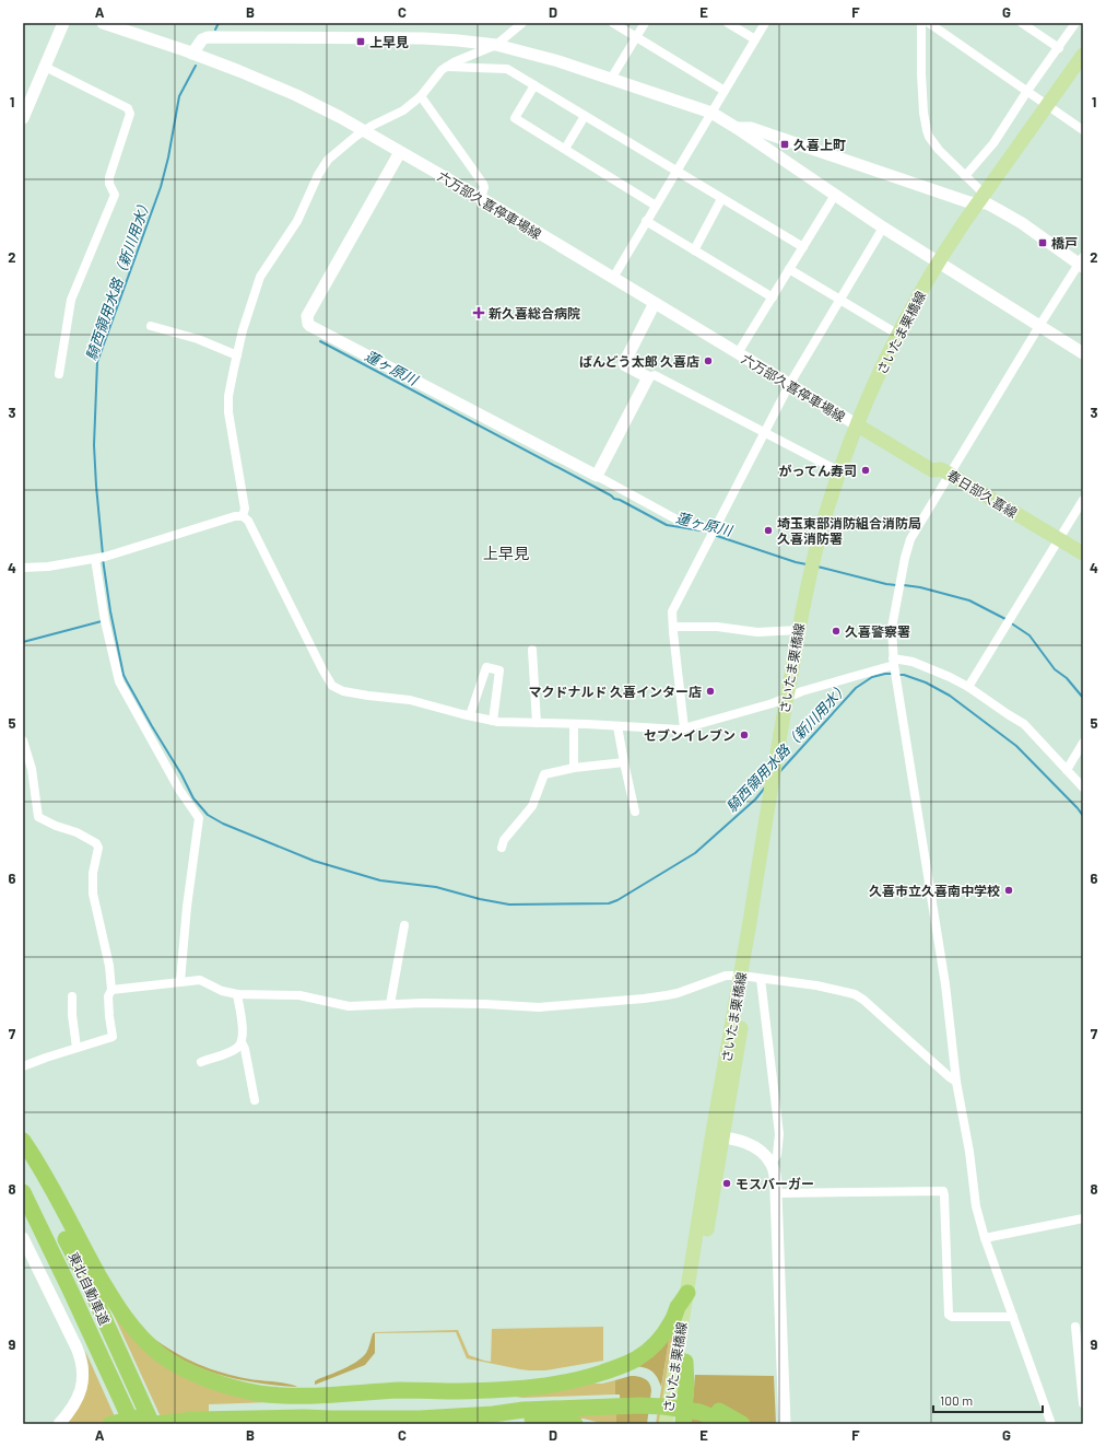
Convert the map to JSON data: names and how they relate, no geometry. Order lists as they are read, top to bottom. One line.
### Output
{"streets":{"highway":["東北自動車道"],"main road":["さいたま栗橋線","春日部久喜線"],"street":["六万部久喜停車場線"]},"crossings":[["六万部久喜停車場線","さいたま栗橋線"],["六万部久喜停車場線","春日部久喜線"],["さいたま栗橋線","春日部久喜線"]],"districts":["上早見"],"water":["騎西領用水路（新川用水）","蓮ヶ原川"],"places":{"transit":["上早見","久喜上町","橋戸"],"health":["新久喜総合病院"],"other":["ばんどう太郎 久喜店","がってん寿司","埼玉東部消防組合消防局 久喜消防署","久喜警察署","マクドナルド 久喜インター店","セブンイレブン","久喜市立久喜南中学校","モスバーガー"]},"scale_bar":"100 m","grid":{"columns":["A","B","C","D","E","F","G"],"rows":["1","2","3","4","5","6","7","8","9"]}}
